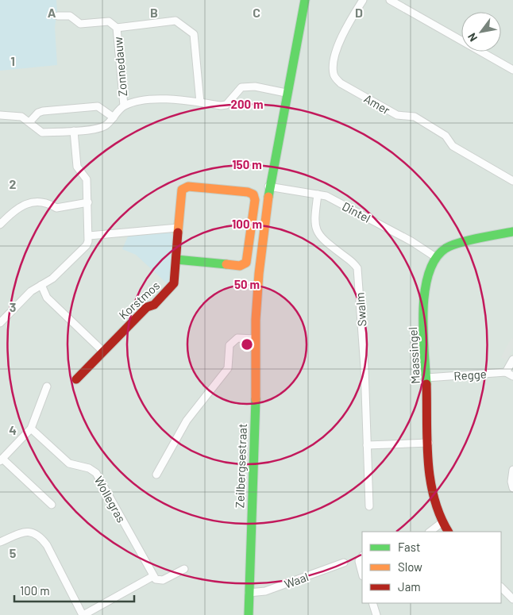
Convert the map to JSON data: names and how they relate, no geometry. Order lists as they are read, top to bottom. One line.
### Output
{"streets":{"street":["Zonnedauw","Amer","Dintel","Korstmos","Swalm","Maassingel","Regge","Zeilbergsestraat","Wollegras","Waal"]},"crossings":[["Dintel","Swalm"],["Dintel","Maassingel"],["Dintel","Zeilbergsestraat"],["Maassingel","Regge"],["Zeilbergsestraat","Waal"]],"legend":["Fast","Slow","Jam"],"scale_bar":"100 m","north":"bottom left","grid":{"columns":["A","B","C","D"],"rows":["1","2","3","4","5"]},"rings":["200 m","150 m","100 m","50 m"]}
